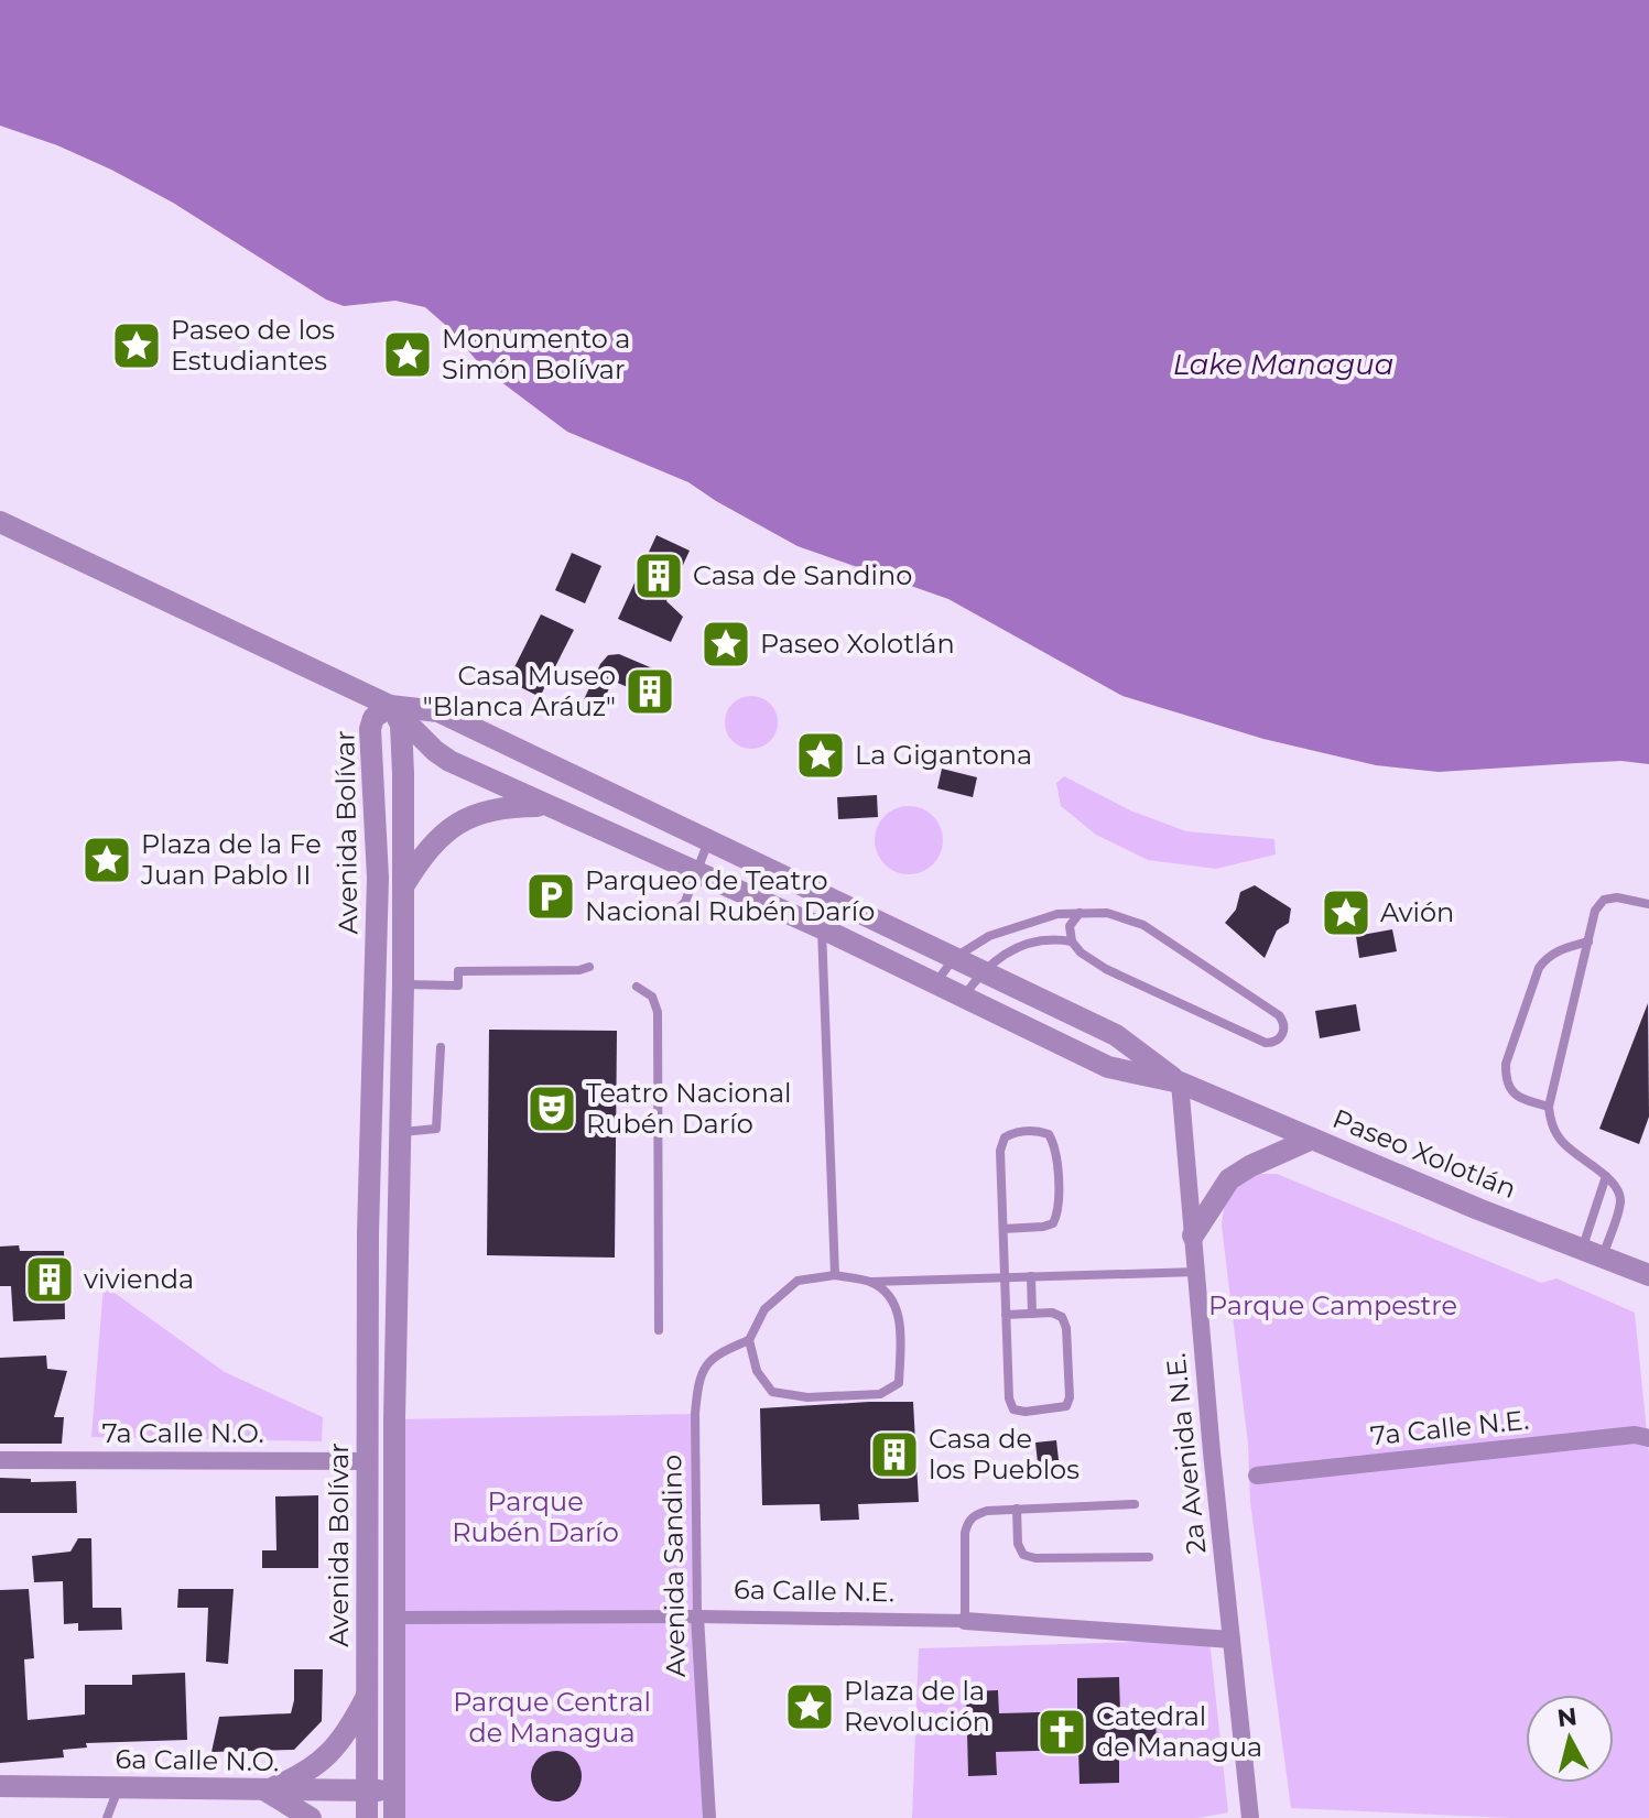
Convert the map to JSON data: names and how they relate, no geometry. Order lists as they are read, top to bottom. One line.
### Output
{"streets":{"street":["Avenida Bolívar","Paseo Xolotlán","7a Calle N.E.","7a Calle N.O.","2a Avenida N.E.","Avenida Sandino","6a Calle N.E.","6a Calle N.O."]},"crossings":[["Avenida Bolívar","Paseo Xolotlán"],["Avenida Bolívar","7a Calle N.O."],["Avenida Bolívar","6a Calle N.E."],["Avenida Bolívar","6a Calle N.O."],["Paseo Xolotlán","2a Avenida N.E."],["2a Avenida N.E.","6a Calle N.E."],["Avenida Sandino","6a Calle N.E."]],"water":["Lake Managua"],"parks":["Parque Campestre","Parque Rubén Darío","Parque Central de Managua"],"places":{"place":["Paseo de los Estudiantes","Monumento a Simón Bolívar","Paseo Xolotlán","La Gigantona","Plaza de la Fe Juan Pablo II","Avión","Plaza de la Revolución"],"building":["Casa de Sandino","Casa Museo \"Blanca Aráuz\"","vivienda","Casa de los Pueblos"],"parking":["Parqueo de Teatro Nacional Rubén Darío"],"theatre":["Teatro Nacional Rubén Darío"],"church":["Catedral de Managua"]},"north":"top"}
